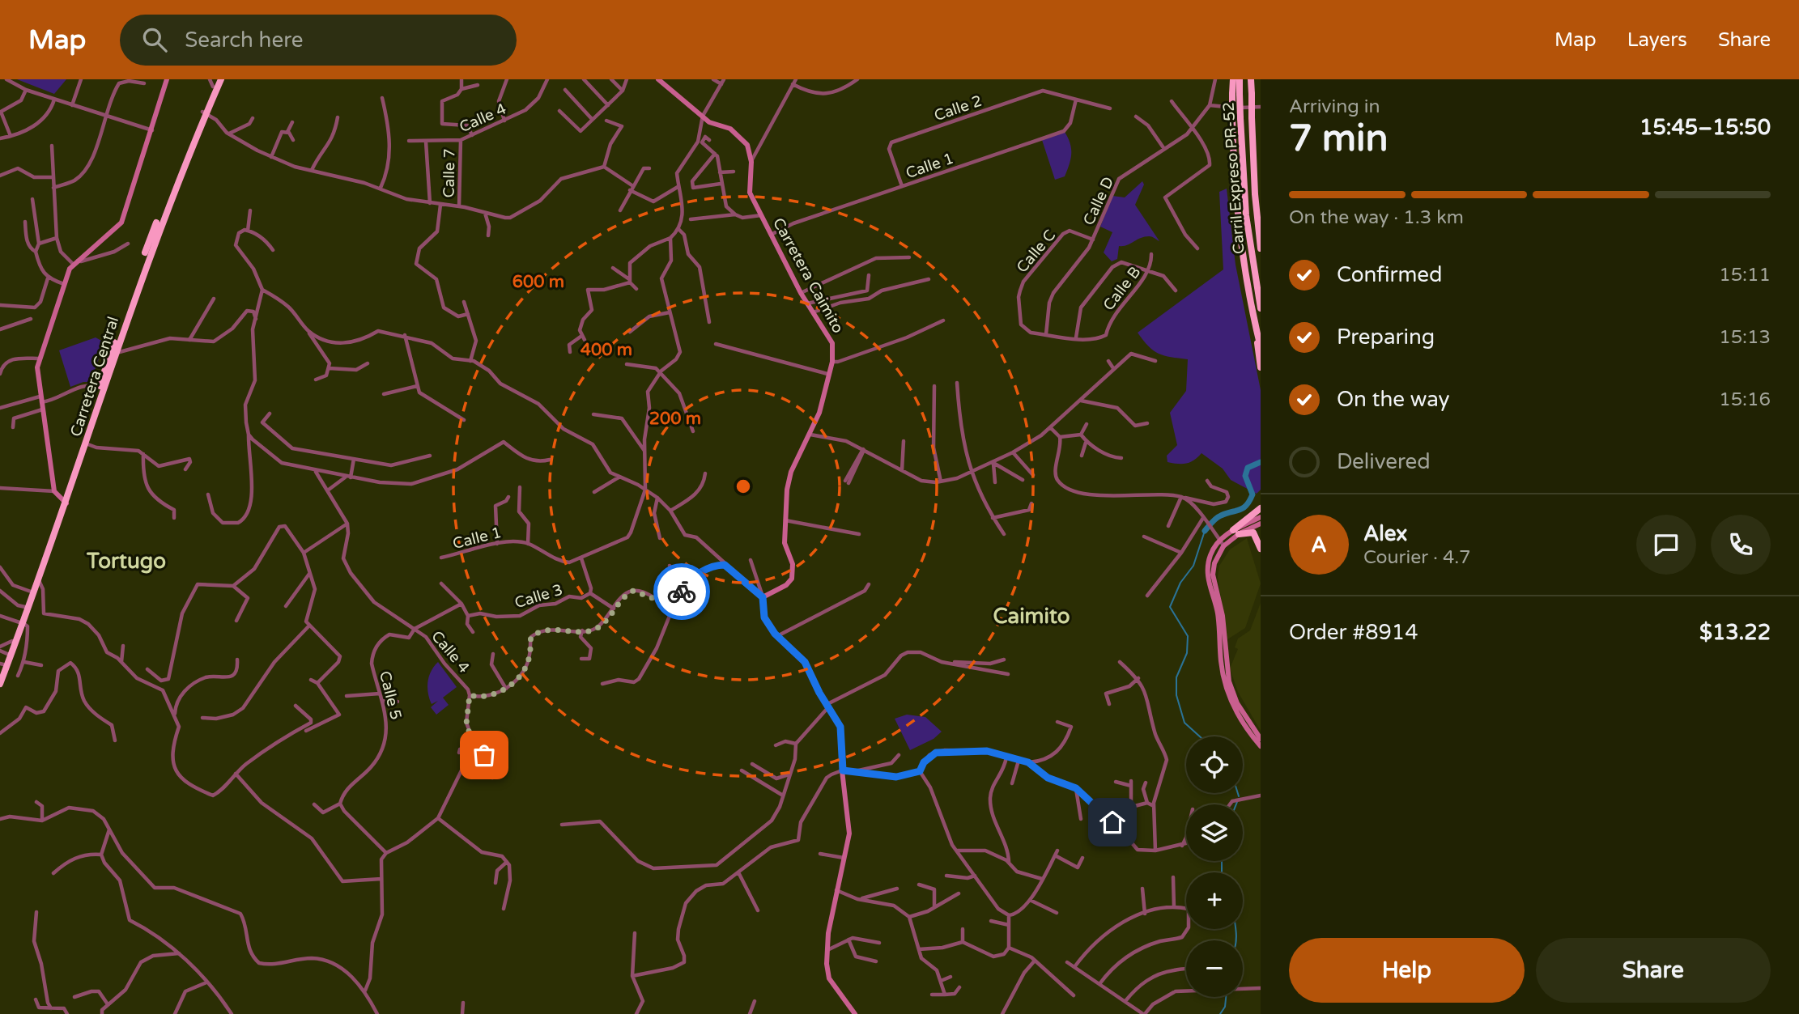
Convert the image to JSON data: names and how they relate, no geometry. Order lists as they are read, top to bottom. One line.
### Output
{"streets":{"highway":["Carril Expreso PR-52","Carretera Central"],"street":["Calle 2","Calle 4","Calle 1","Calle 7","Calle D","Calle C","Carretera Caimito","Calle B","Calle 3","Calle 5"]},"crossings":[["Calle 2","Calle 1"],["Calle 4","Calle 7"],["Calle 4","Calle 5"],["Calle 1","Carretera Caimito"],["Calle D","Calle C"],["Calle C","Calle B"]],"districts":["Tortugo","Caimito"],"page":{"header":"Map","search":"Search here","nav":["Map","Layers","Share"],"heading":["7 min","Arriving in","15:45–15:50"],"panel":["Alex","Courier · 4.7","Order #8914","$13.22"],"bar":"On the way · 1.3 km","list":[["Confirmed","15:11"],["Preparing","15:13"],["On the way","15:16"],"Delivered"],"round":"A","map_buttons":["+","−"],"buttons":["Help","Share"]},"rings":["600 m","400 m","200 m"]}
